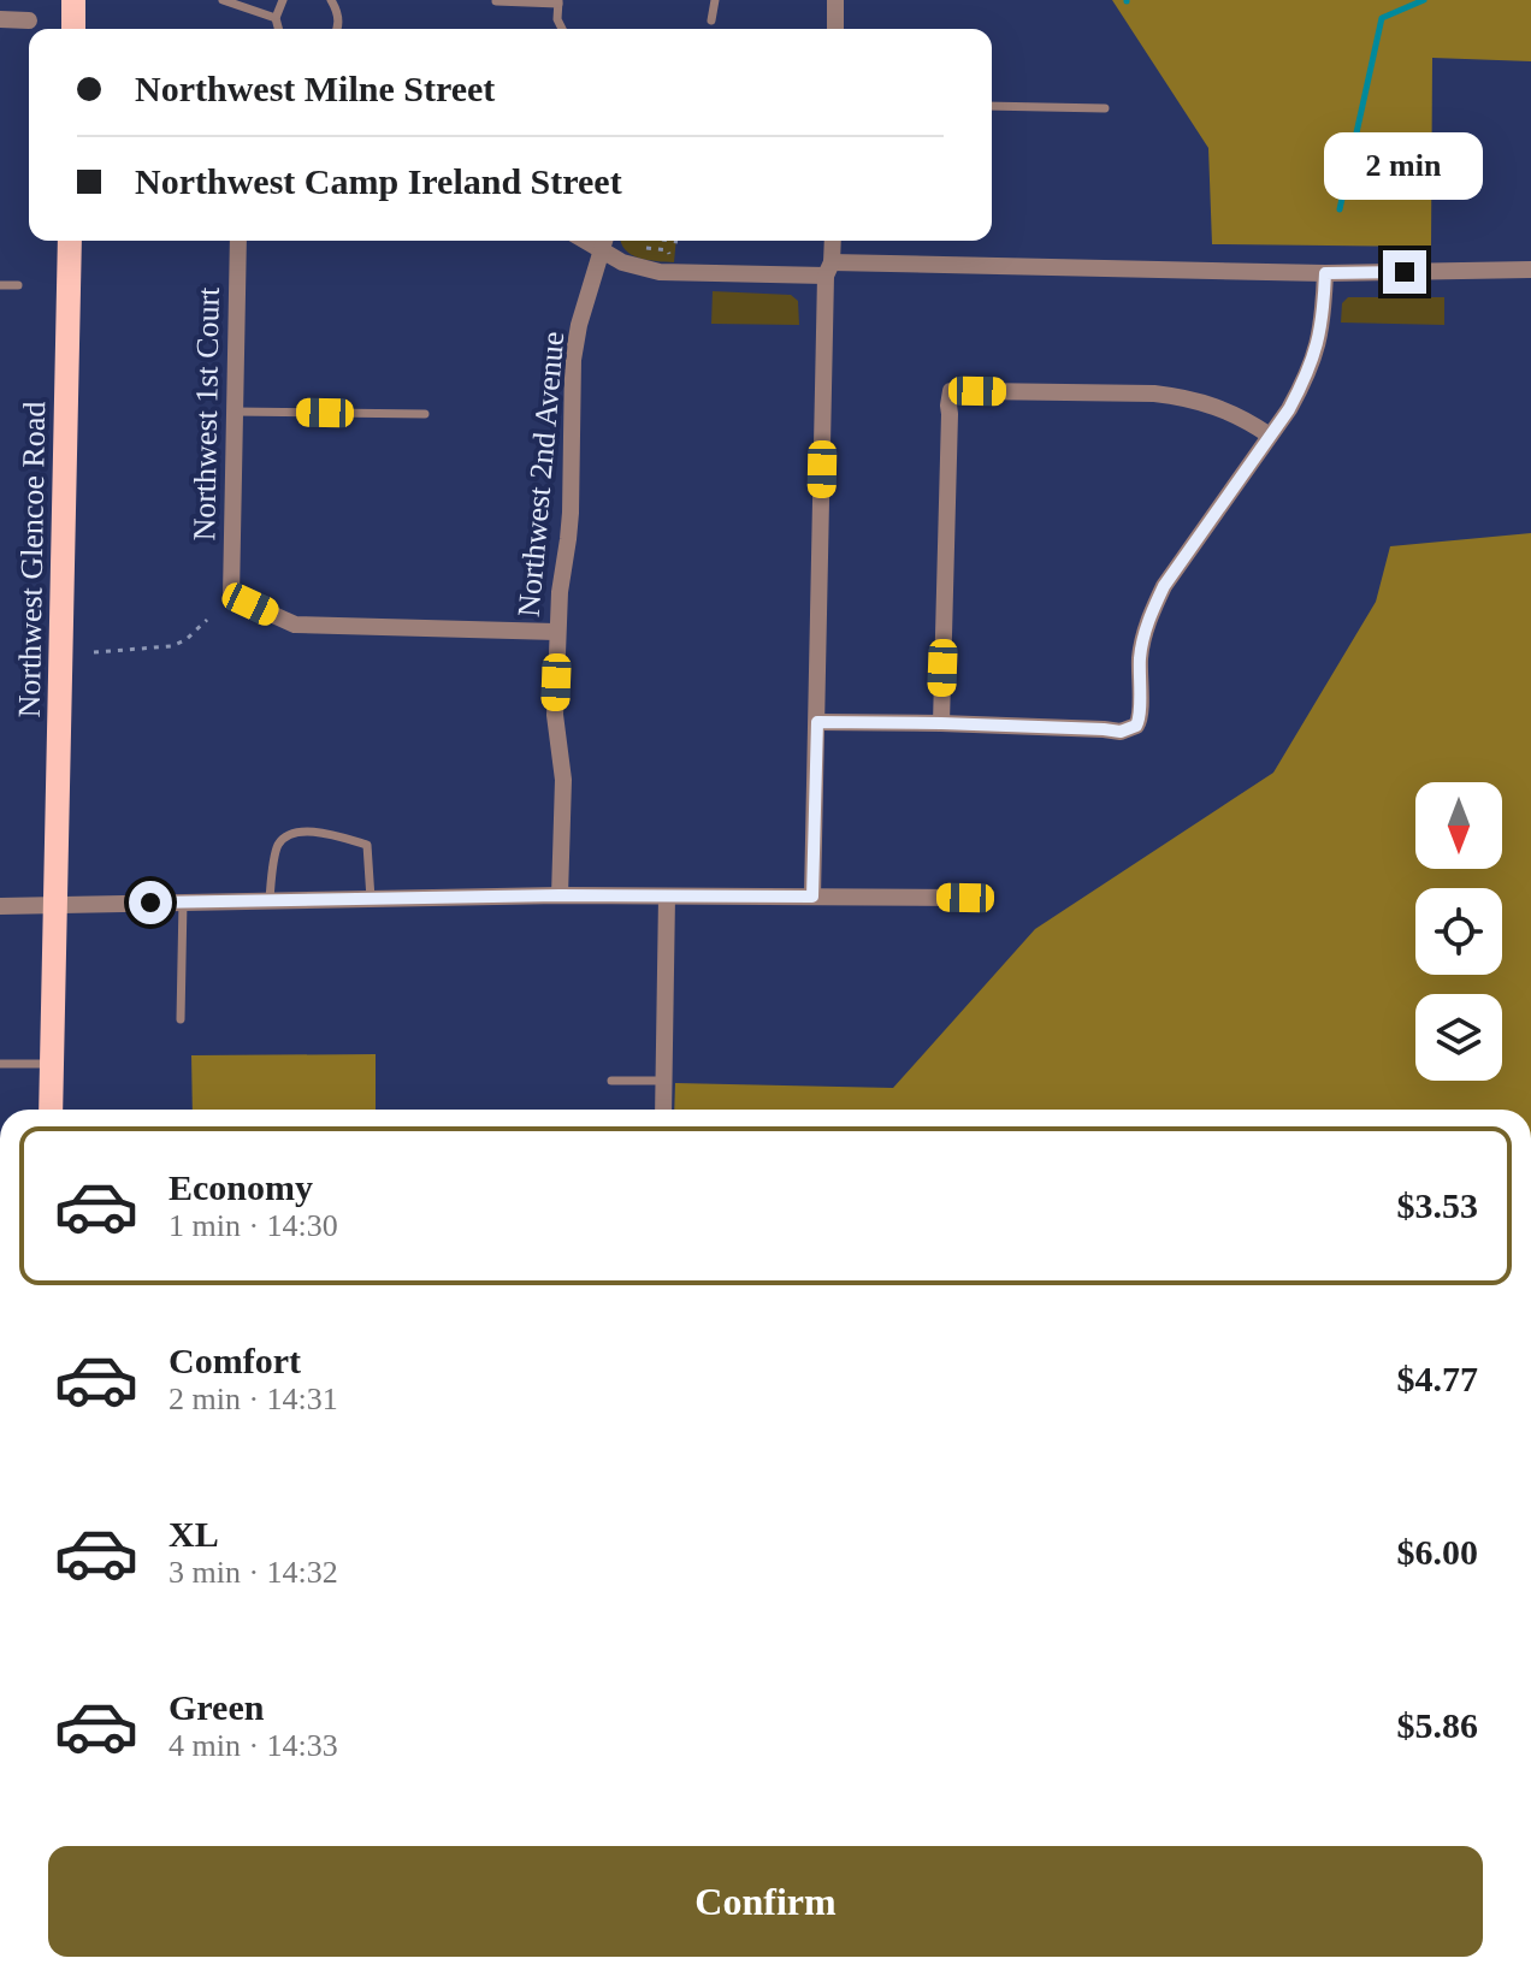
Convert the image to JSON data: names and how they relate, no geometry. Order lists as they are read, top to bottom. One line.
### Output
{"streets":{"main road":["Northwest Glencoe Road"],"street":["Northwest 1st Court","Northwest 2nd Avenue"]},"crossings":[["Northwest 1st Court","Northwest 2nd Avenue"]],"north":"bottom","page":{"banner":["Northwest Milne Street","Northwest Camp Ireland Street"],"bubble":"2 min","list":[{"name":"Economy","note":"1 min · 14:30","value":"$3.53"},{"name":"Comfort","note":"2 min · 14:31","value":"$4.77"},{"name":"XL","note":"3 min · 14:32","value":"$6.00"},{"name":"Green","note":"4 min · 14:33","value":"$5.86"}],"buttons":"Confirm"}}
